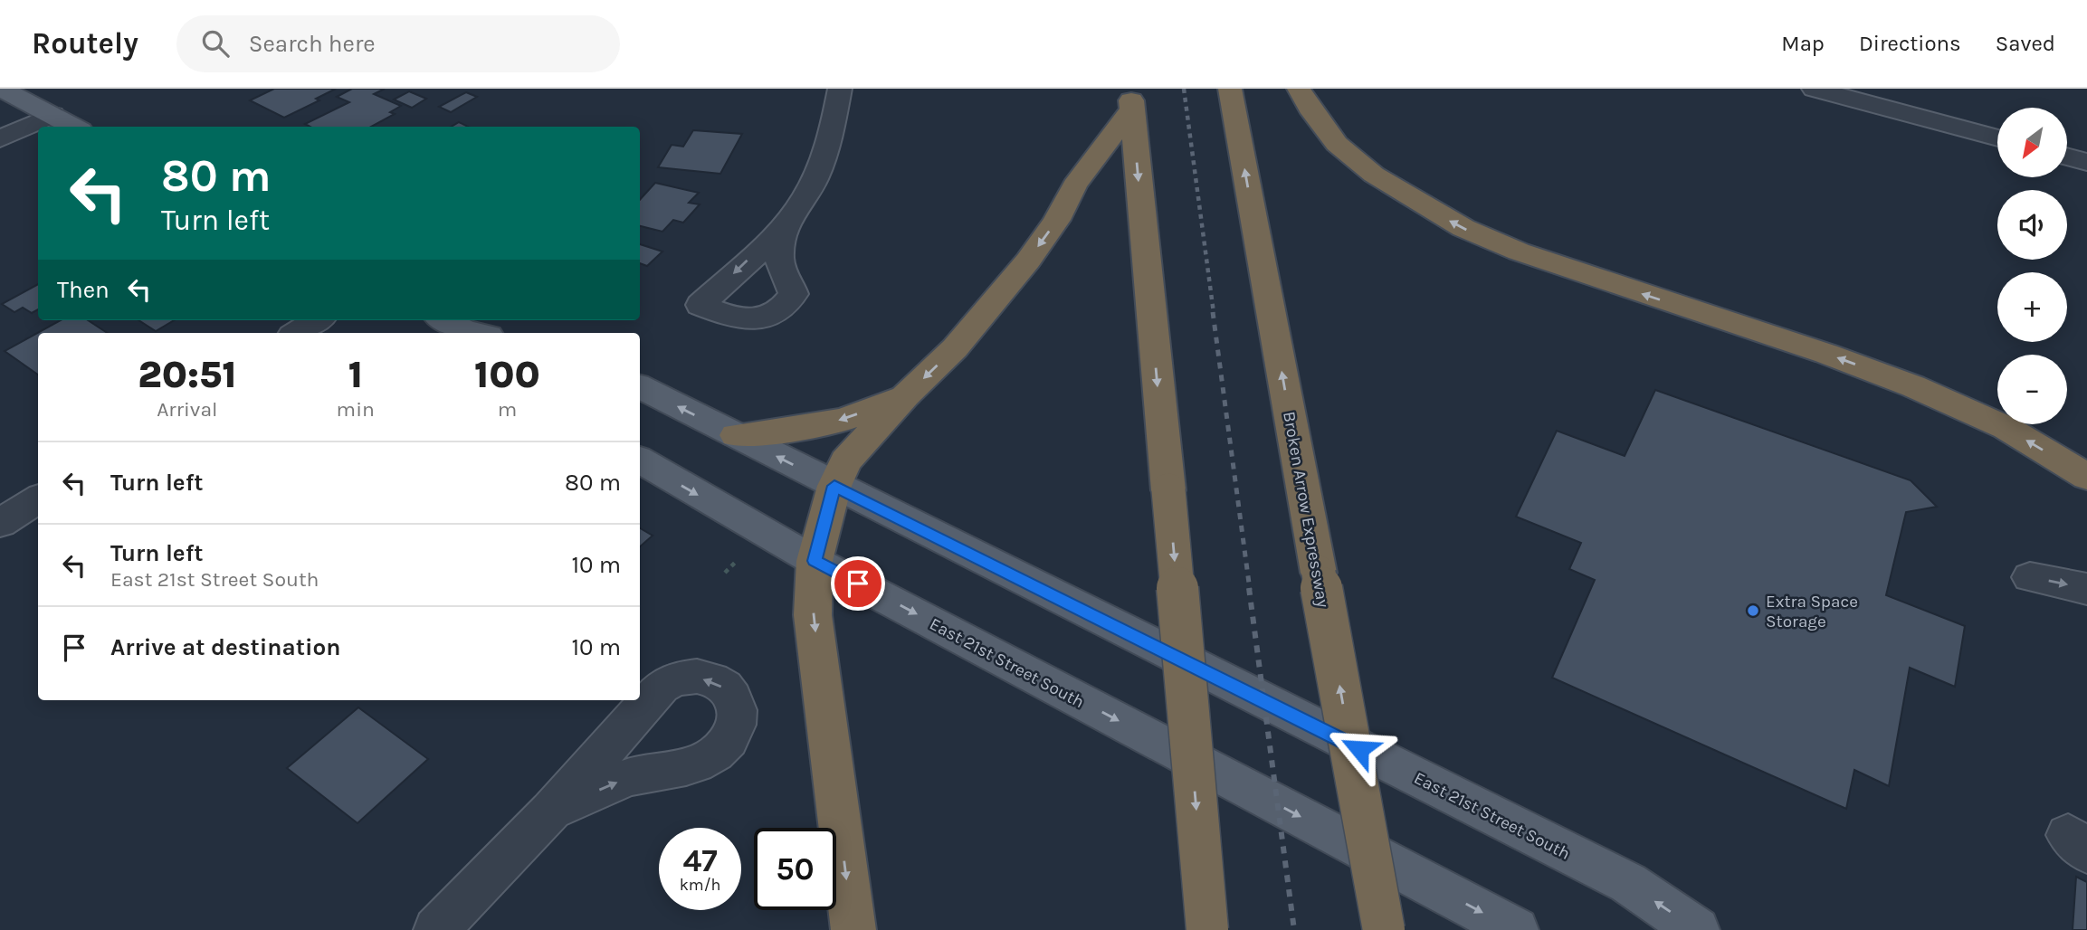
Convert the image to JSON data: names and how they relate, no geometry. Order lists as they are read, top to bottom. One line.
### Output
{"streets":{"highway":["Broken Arrow Expressway"],"main road":["East 21st Street South"]},"places":["Extra Space Storage"],"north":"bottom left","page":{"header":"Routely","search":"Search here","nav":["Map","Directions","Saved"],"map_buttons":["+","−"],"turn":["80 m","Turn left"],"then":"Then","eta":["20:51","Arrival","1","min","100","m"],"list":[{"name":"Turn left","value":"80 m"},{"name":"Turn left","note":"East 21st Street South","value":"10 m"},{"name":"Arrive at destination","value":"10 m"}],"speed":"47 km/h","limit":"50"}}
